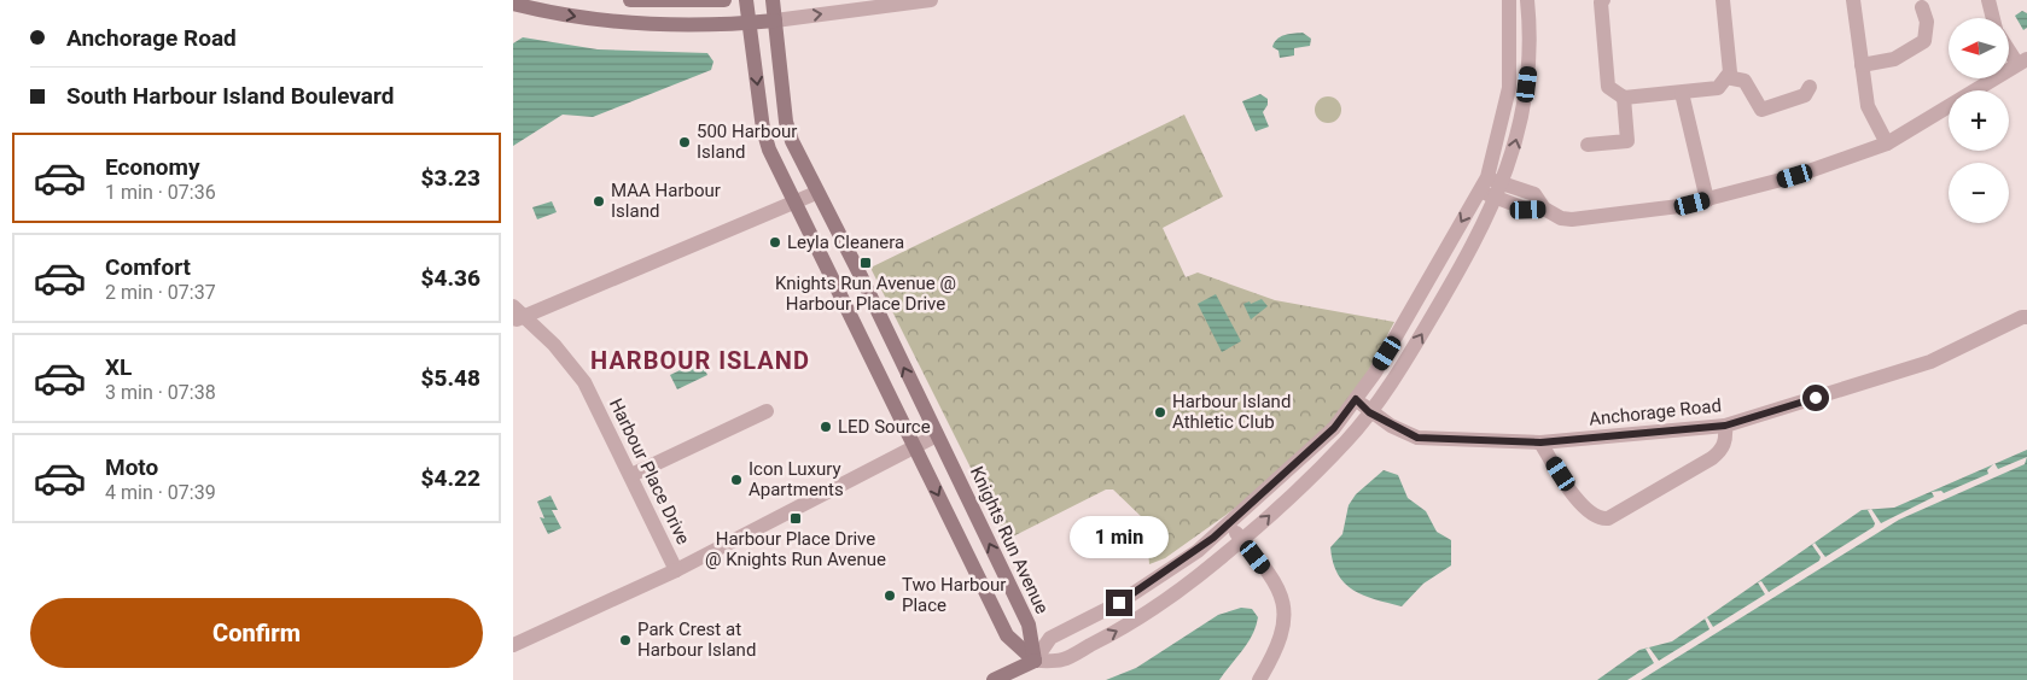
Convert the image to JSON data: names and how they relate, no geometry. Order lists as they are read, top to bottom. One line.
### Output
{"streets":{"street":["Anchorage Road","Harbour Place Drive","Knights Run Avenue"]},"crossings":[["Harbour Place Drive","Knights Run Avenue"]],"districts":["HARBOUR ISLAND"],"places":{"other":["500 Harbour Island","MAA Harbour Island","Leyla Cleanera","Harbour Island Athletic Club","LED Source","Icon Luxury Apartments","Two Harbour Place","Park Crest at Harbour Island"],"transit":["Knights Run Avenue @ Harbour Place Drive","Harbour Place Drive @ Knights Run Avenue"]},"north":"left","page":{"banner":["Anchorage Road","South Harbour Island Boulevard"],"map_buttons":["+","−"],"list":[{"name":"Economy","note":"1 min · 07:36","value":"$3.23"},{"name":"Comfort","note":"2 min · 07:37","value":"$4.36"},{"name":"XL","note":"3 min · 07:38","value":"$5.48"},{"name":"Moto","note":"4 min · 07:39","value":"$4.22"}],"bubble":"1 min","buttons":"Confirm"}}
